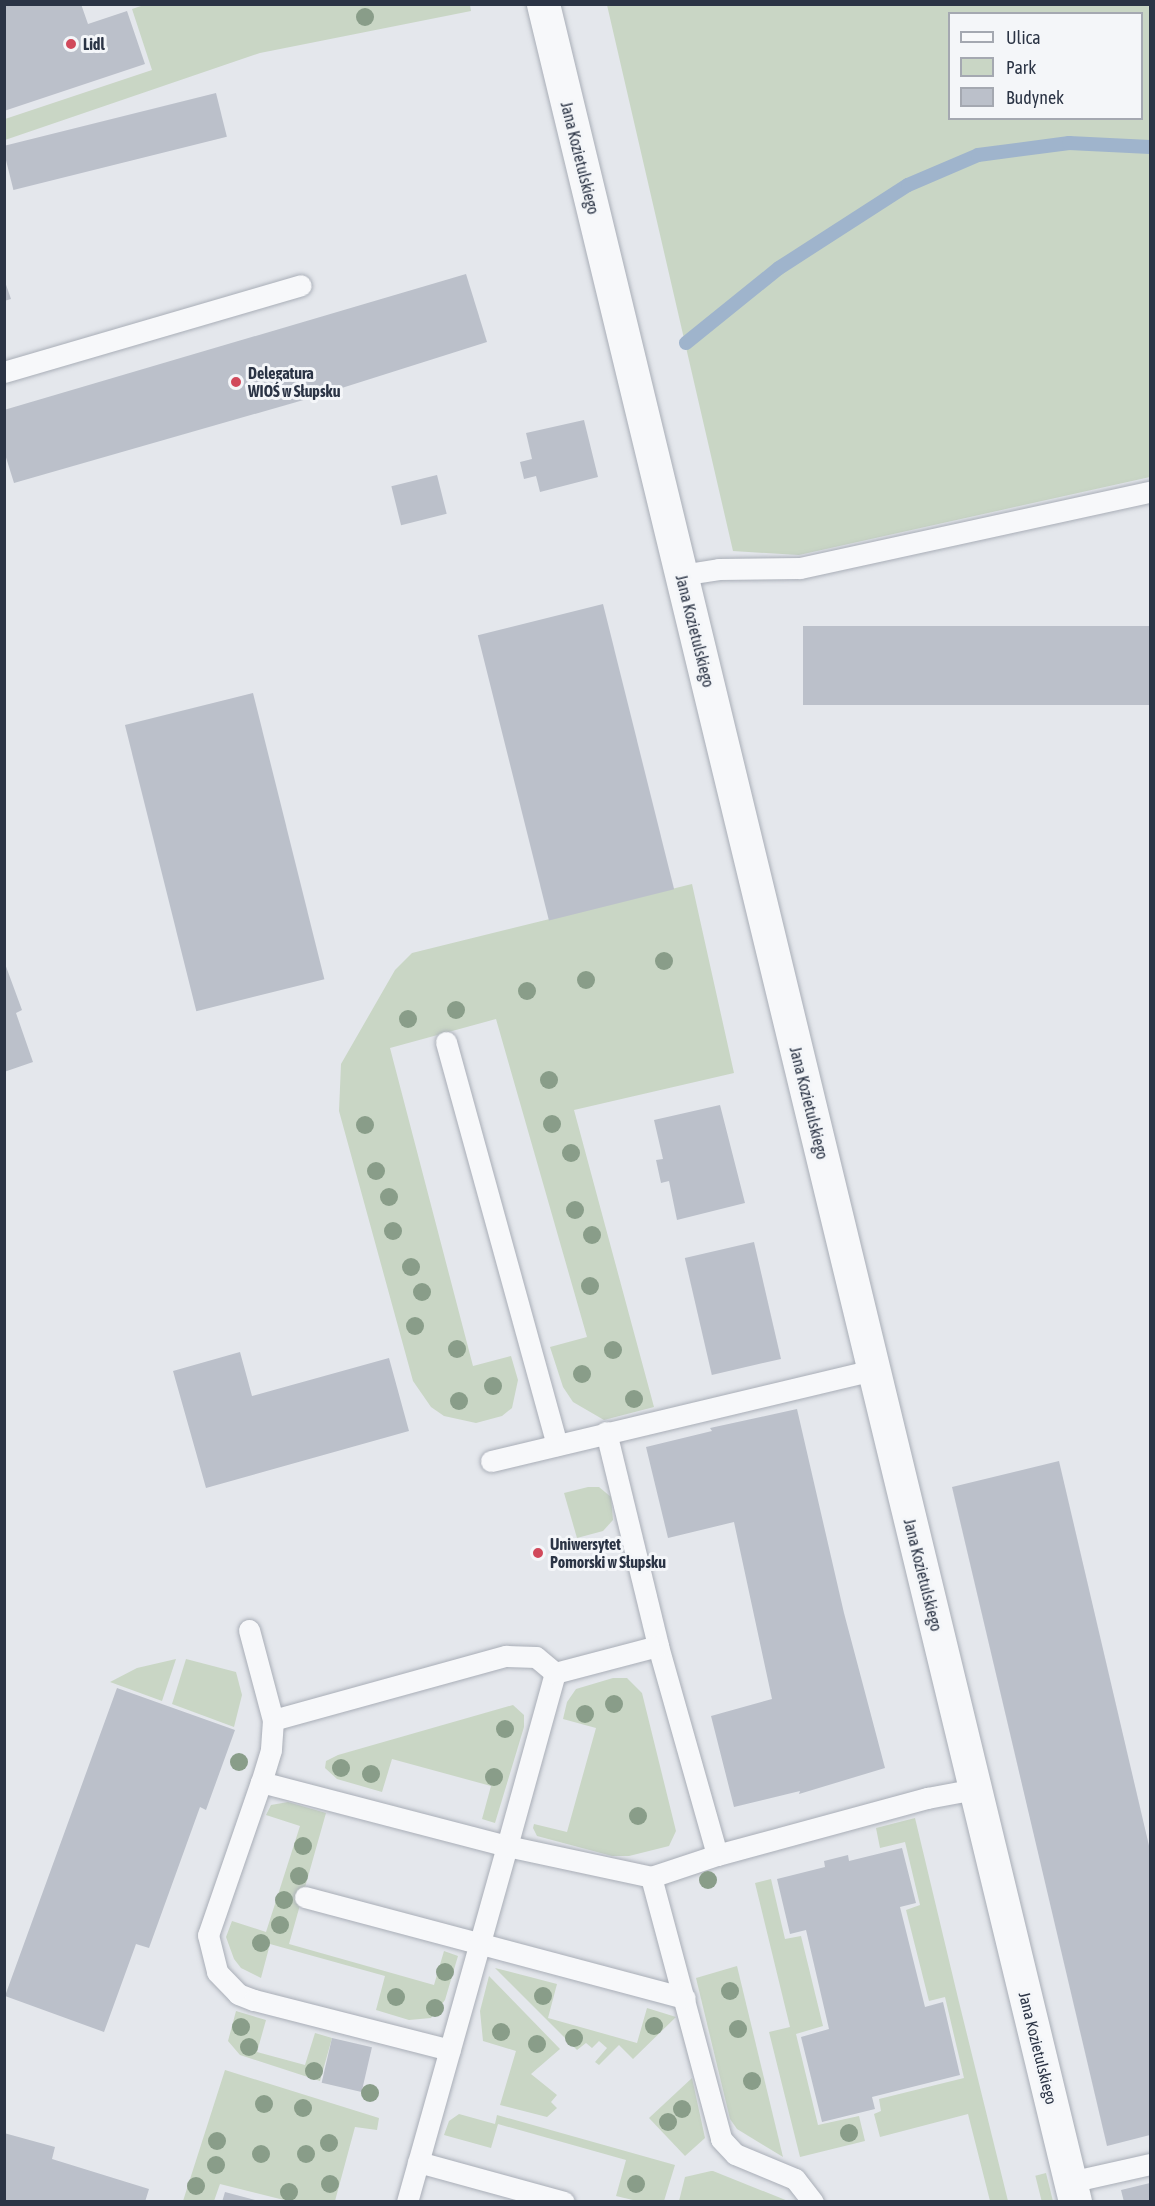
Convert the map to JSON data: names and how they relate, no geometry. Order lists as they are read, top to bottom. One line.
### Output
{"streets":{"street":["Jana Kozietulskiego"]},"places":["Lidl","Delegatura WIOŚ w Słupsku","Uniwersytet Pomorski w Słupsku"],"legend":["Ulica","Park","Budynek"]}
